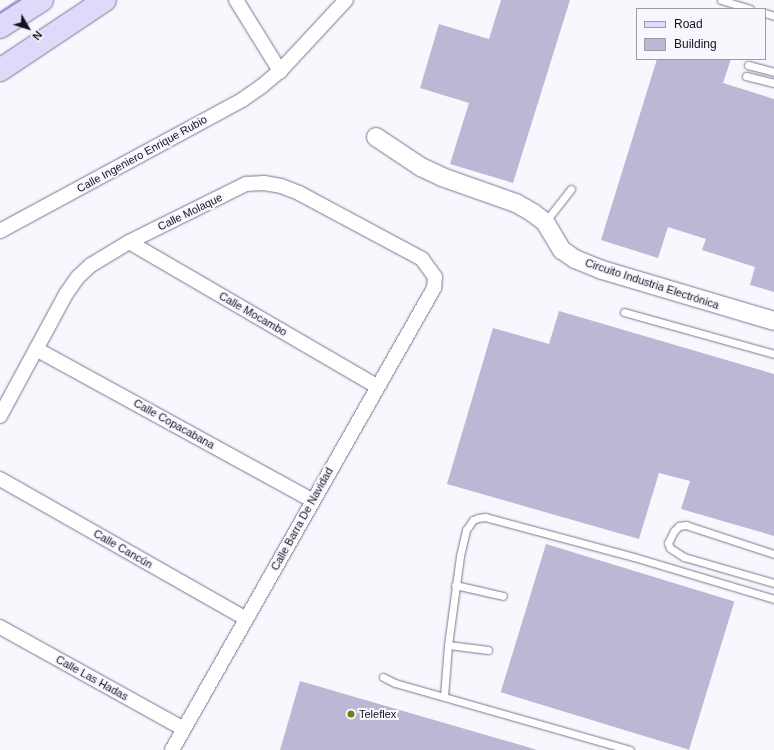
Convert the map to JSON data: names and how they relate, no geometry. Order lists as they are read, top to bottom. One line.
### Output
{"streets":{"street":["Calle Ingeniero Enrique Rubio","Calle Molaque","Circuito Industria Electrónica","Calle Mocambo","Calle Copacabana","Calle Barra De Navidad","Calle Cancún","Calle Las Hadas"]},"crossings":[["Calle Molaque","Calle Mocambo"],["Calle Molaque","Calle Copacabana"],["Calle Molaque","Calle Barra De Navidad"],["Calle Mocambo","Calle Barra De Navidad"],["Calle Copacabana","Calle Barra De Navidad"],["Calle Barra De Navidad","Calle Cancún"],["Calle Barra De Navidad","Calle Las Hadas"]],"places":["Teleflex"],"legend":["Road","Building"],"north":"bottom right"}
